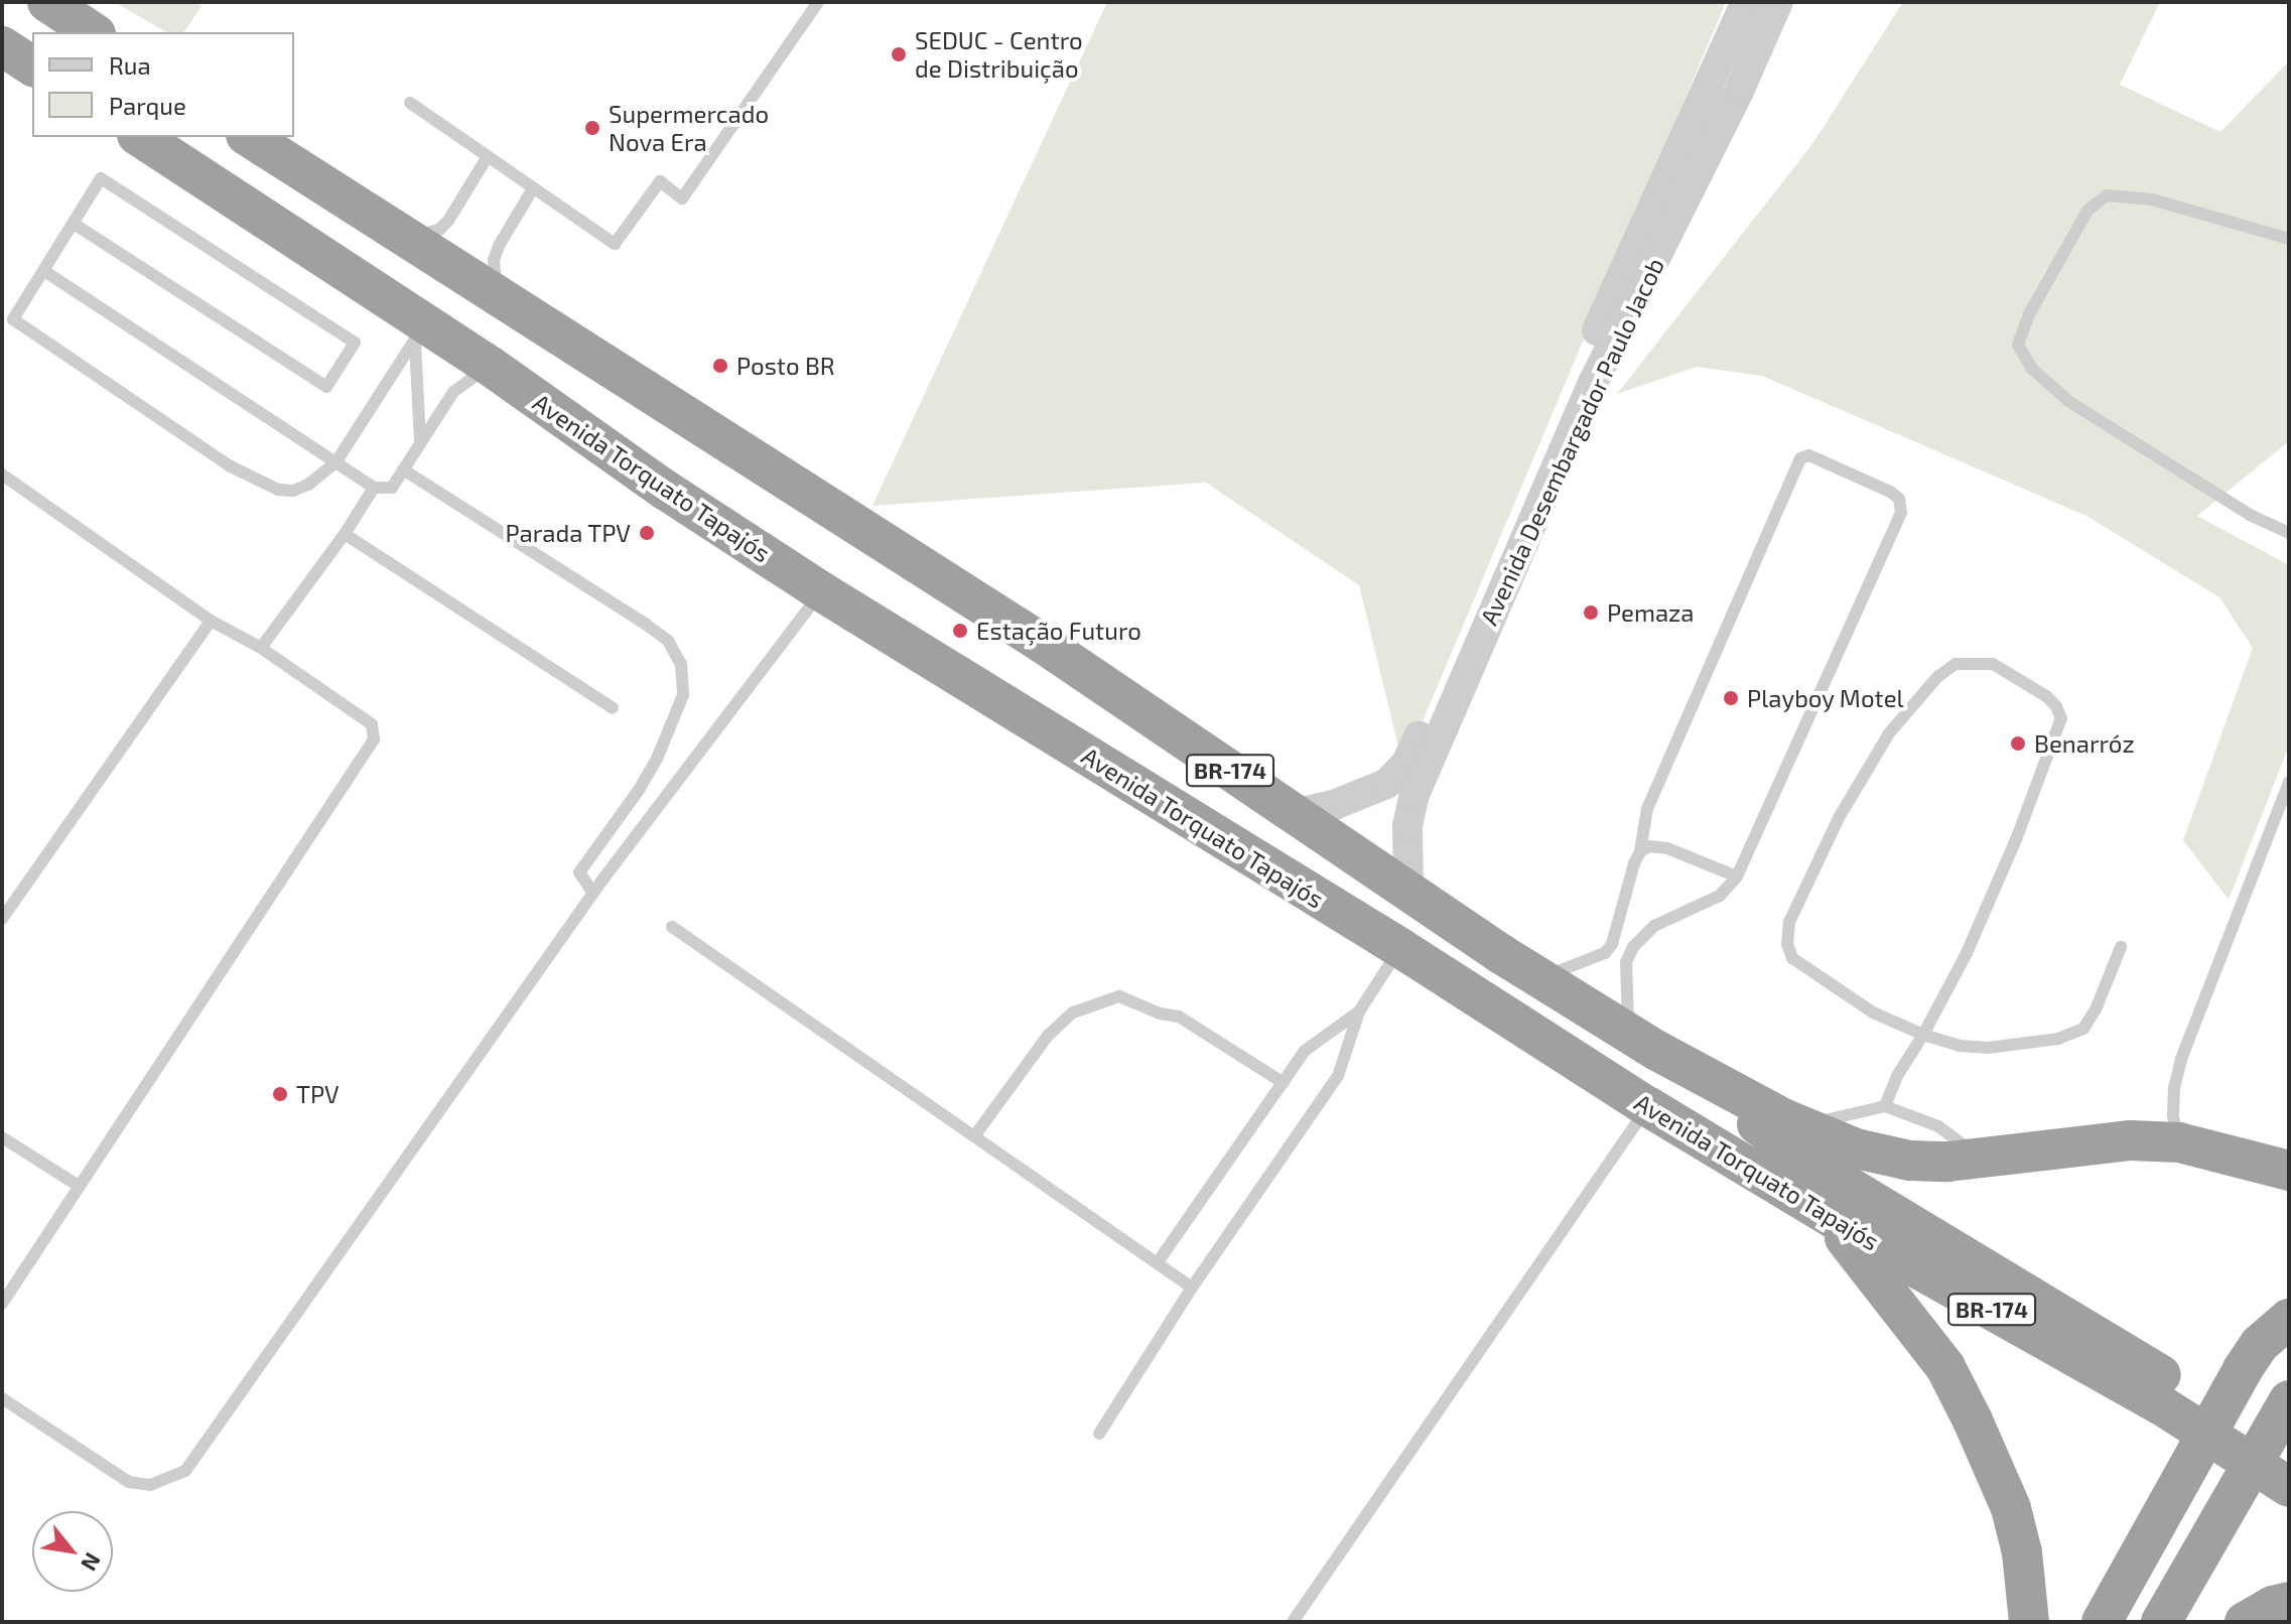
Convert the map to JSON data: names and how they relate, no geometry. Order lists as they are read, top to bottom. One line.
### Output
{"streets":{"highway":["Avenida Torquato Tapajós","BR-174"],"street":["Avenida Desembargador Paulo Jacob"]},"crossings":[["Avenida Desembargador Paulo Jacob","BR-174"]],"places":["SEDUC - Centro de Distribuição","Supermercado Nova Era","Posto BR","Parada TPV","Pemaza","Estação Futuro","Playboy Motel","Benarróz","TPV"],"legend":["Rua","Parque"],"north":"bottom right"}
